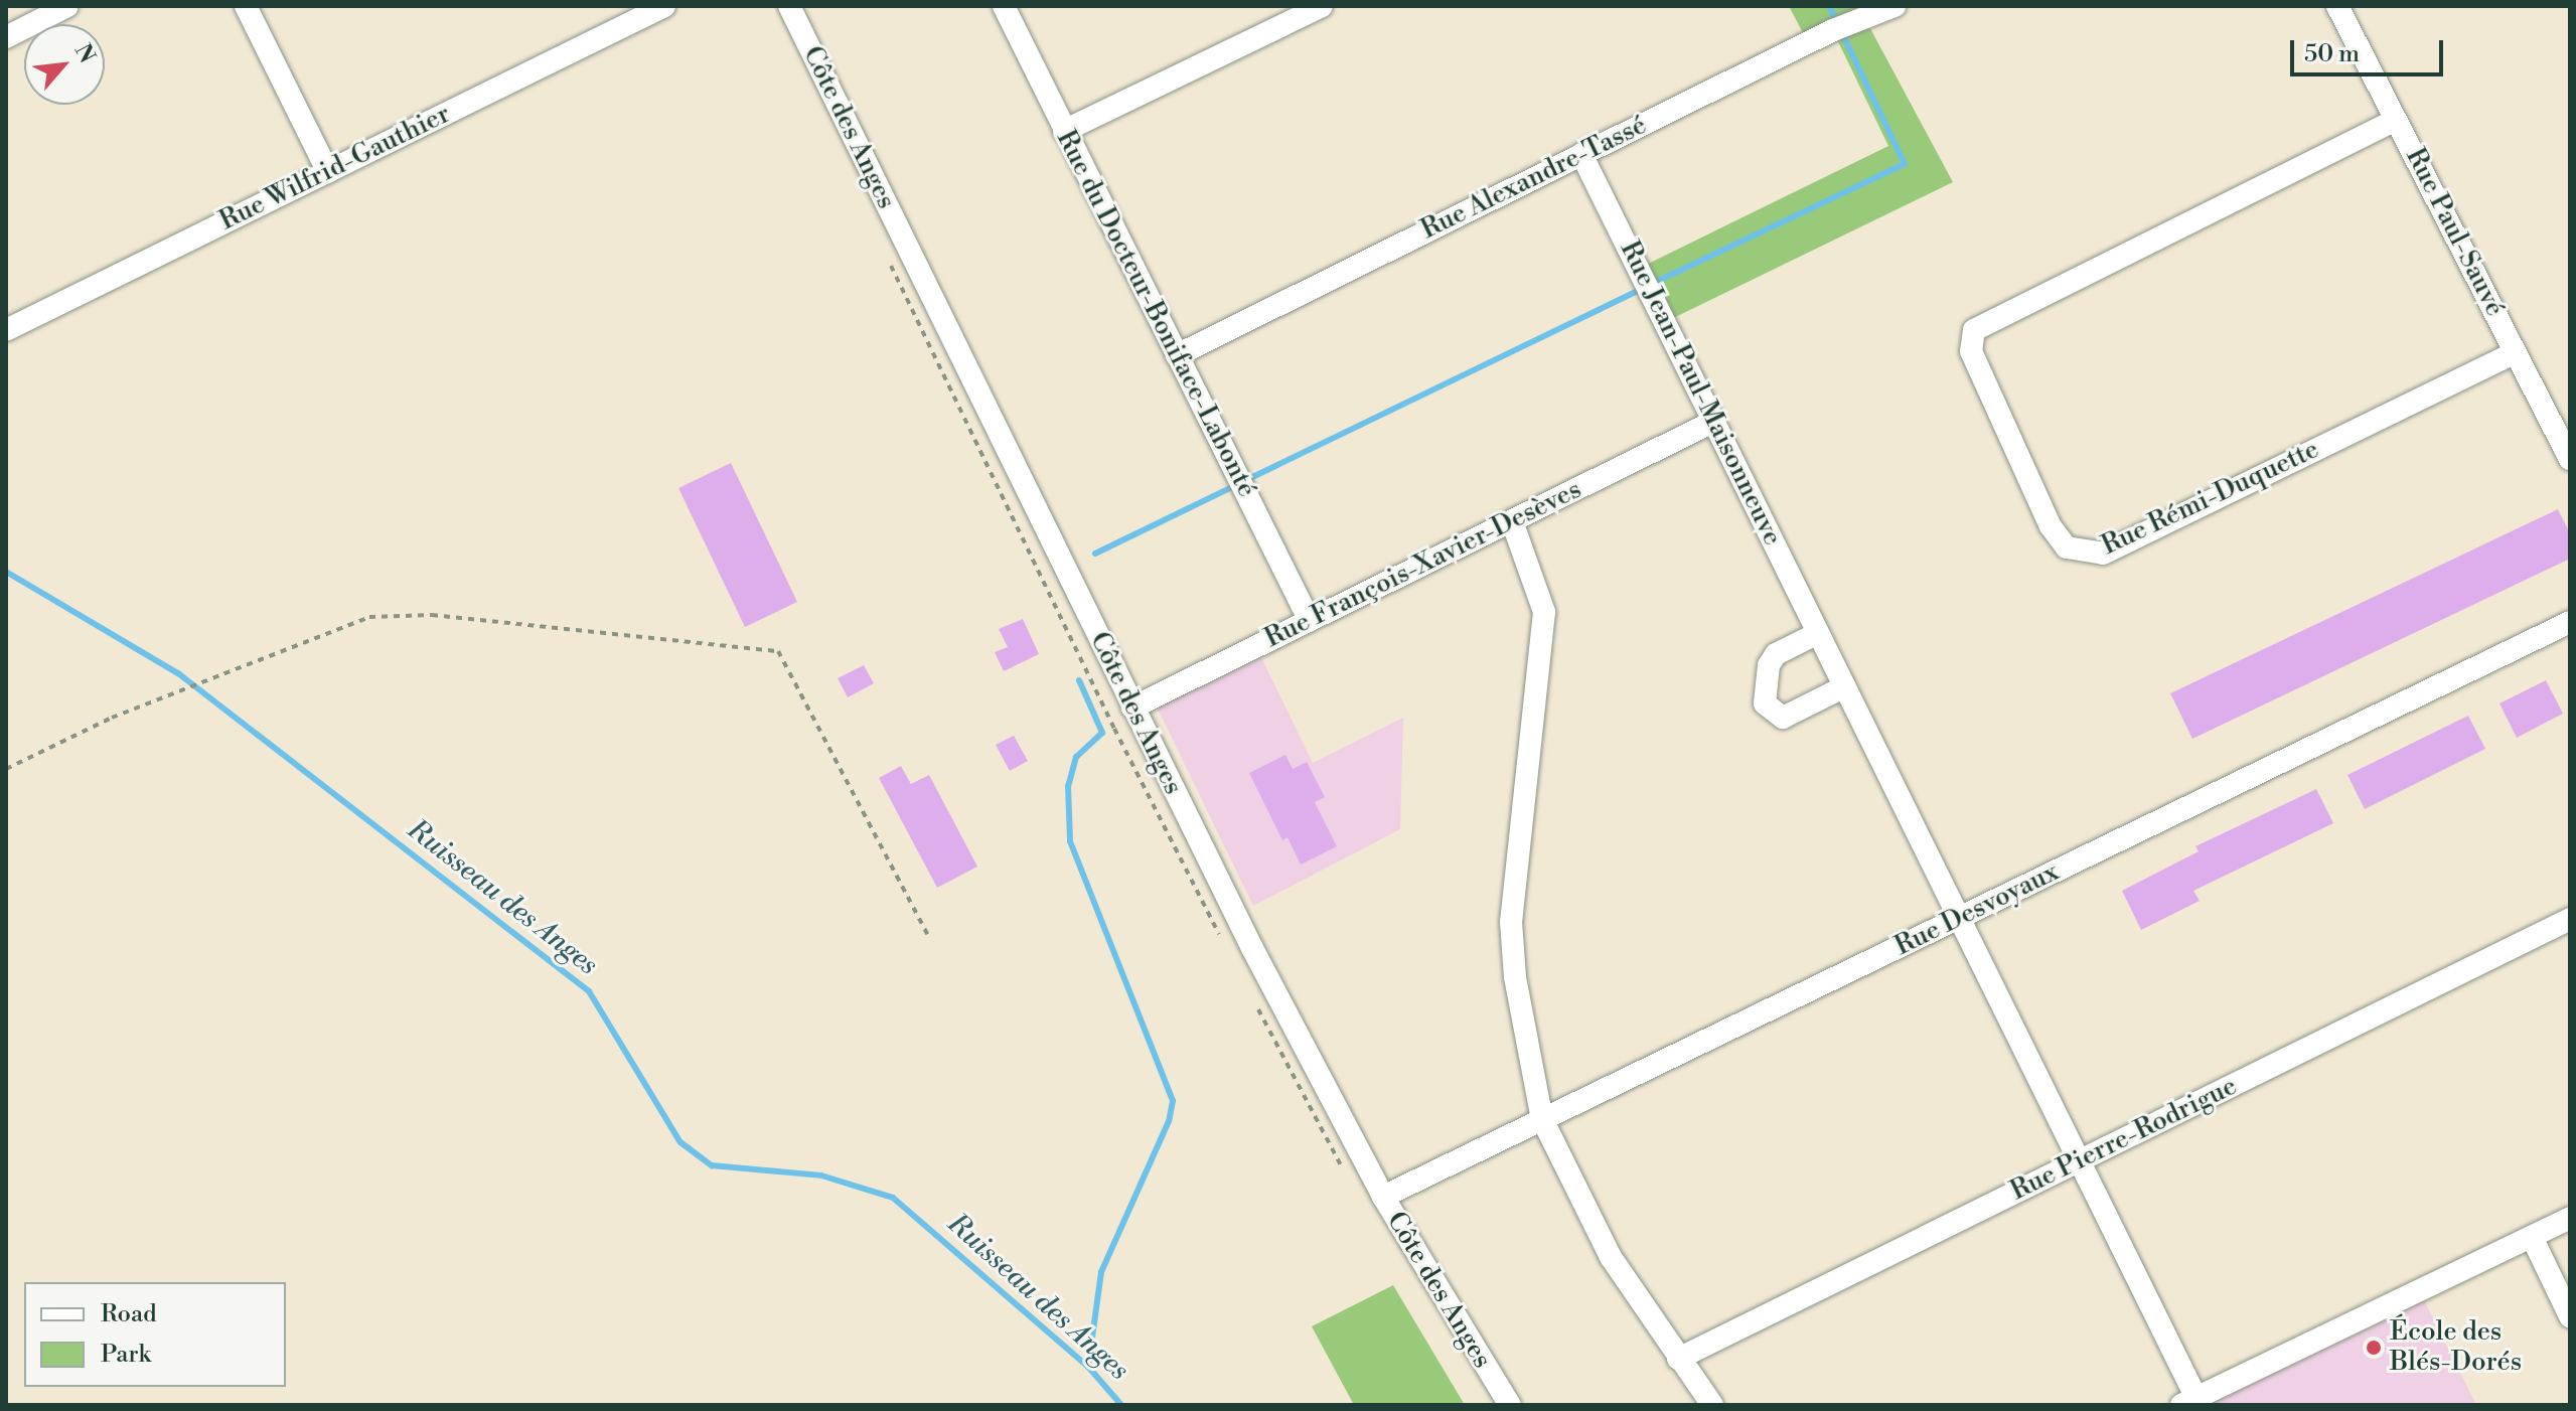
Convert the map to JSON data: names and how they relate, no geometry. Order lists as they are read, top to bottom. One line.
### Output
{"streets":{"street":["Côte des Anges","Rue Wilfrid-Gauthier","Rue Alexandre-Tassé","Rue Paul-Sauvé","Rue du Docteur-Boniface-Labonté","Rue Jean-Paul-Maisonneuve","Rue Rémi-Duquette","Rue François-Xavier-Desèves","Rue Desvoyaux","Rue Pierre-Rodrigue"]},"crossings":[["Côte des Anges","Rue François-Xavier-Desèves"],["Côte des Anges","Rue Desvoyaux"],["Rue Alexandre-Tassé","Rue du Docteur-Boniface-Labonté"],["Rue Alexandre-Tassé","Rue Jean-Paul-Maisonneuve"],["Rue Paul-Sauvé","Rue Rémi-Duquette"],["Rue du Docteur-Boniface-Labonté","Rue François-Xavier-Desèves"],["Rue Jean-Paul-Maisonneuve","Rue François-Xavier-Desèves"],["Rue Jean-Paul-Maisonneuve","Rue Desvoyaux"],["Rue Jean-Paul-Maisonneuve","Rue Pierre-Rodrigue"]],"water":["Ruisseau des Anges"],"places":["École des Blés-Dorés"],"legend":["Road","Park"],"scale_bar":"50 m","north":"top right"}
